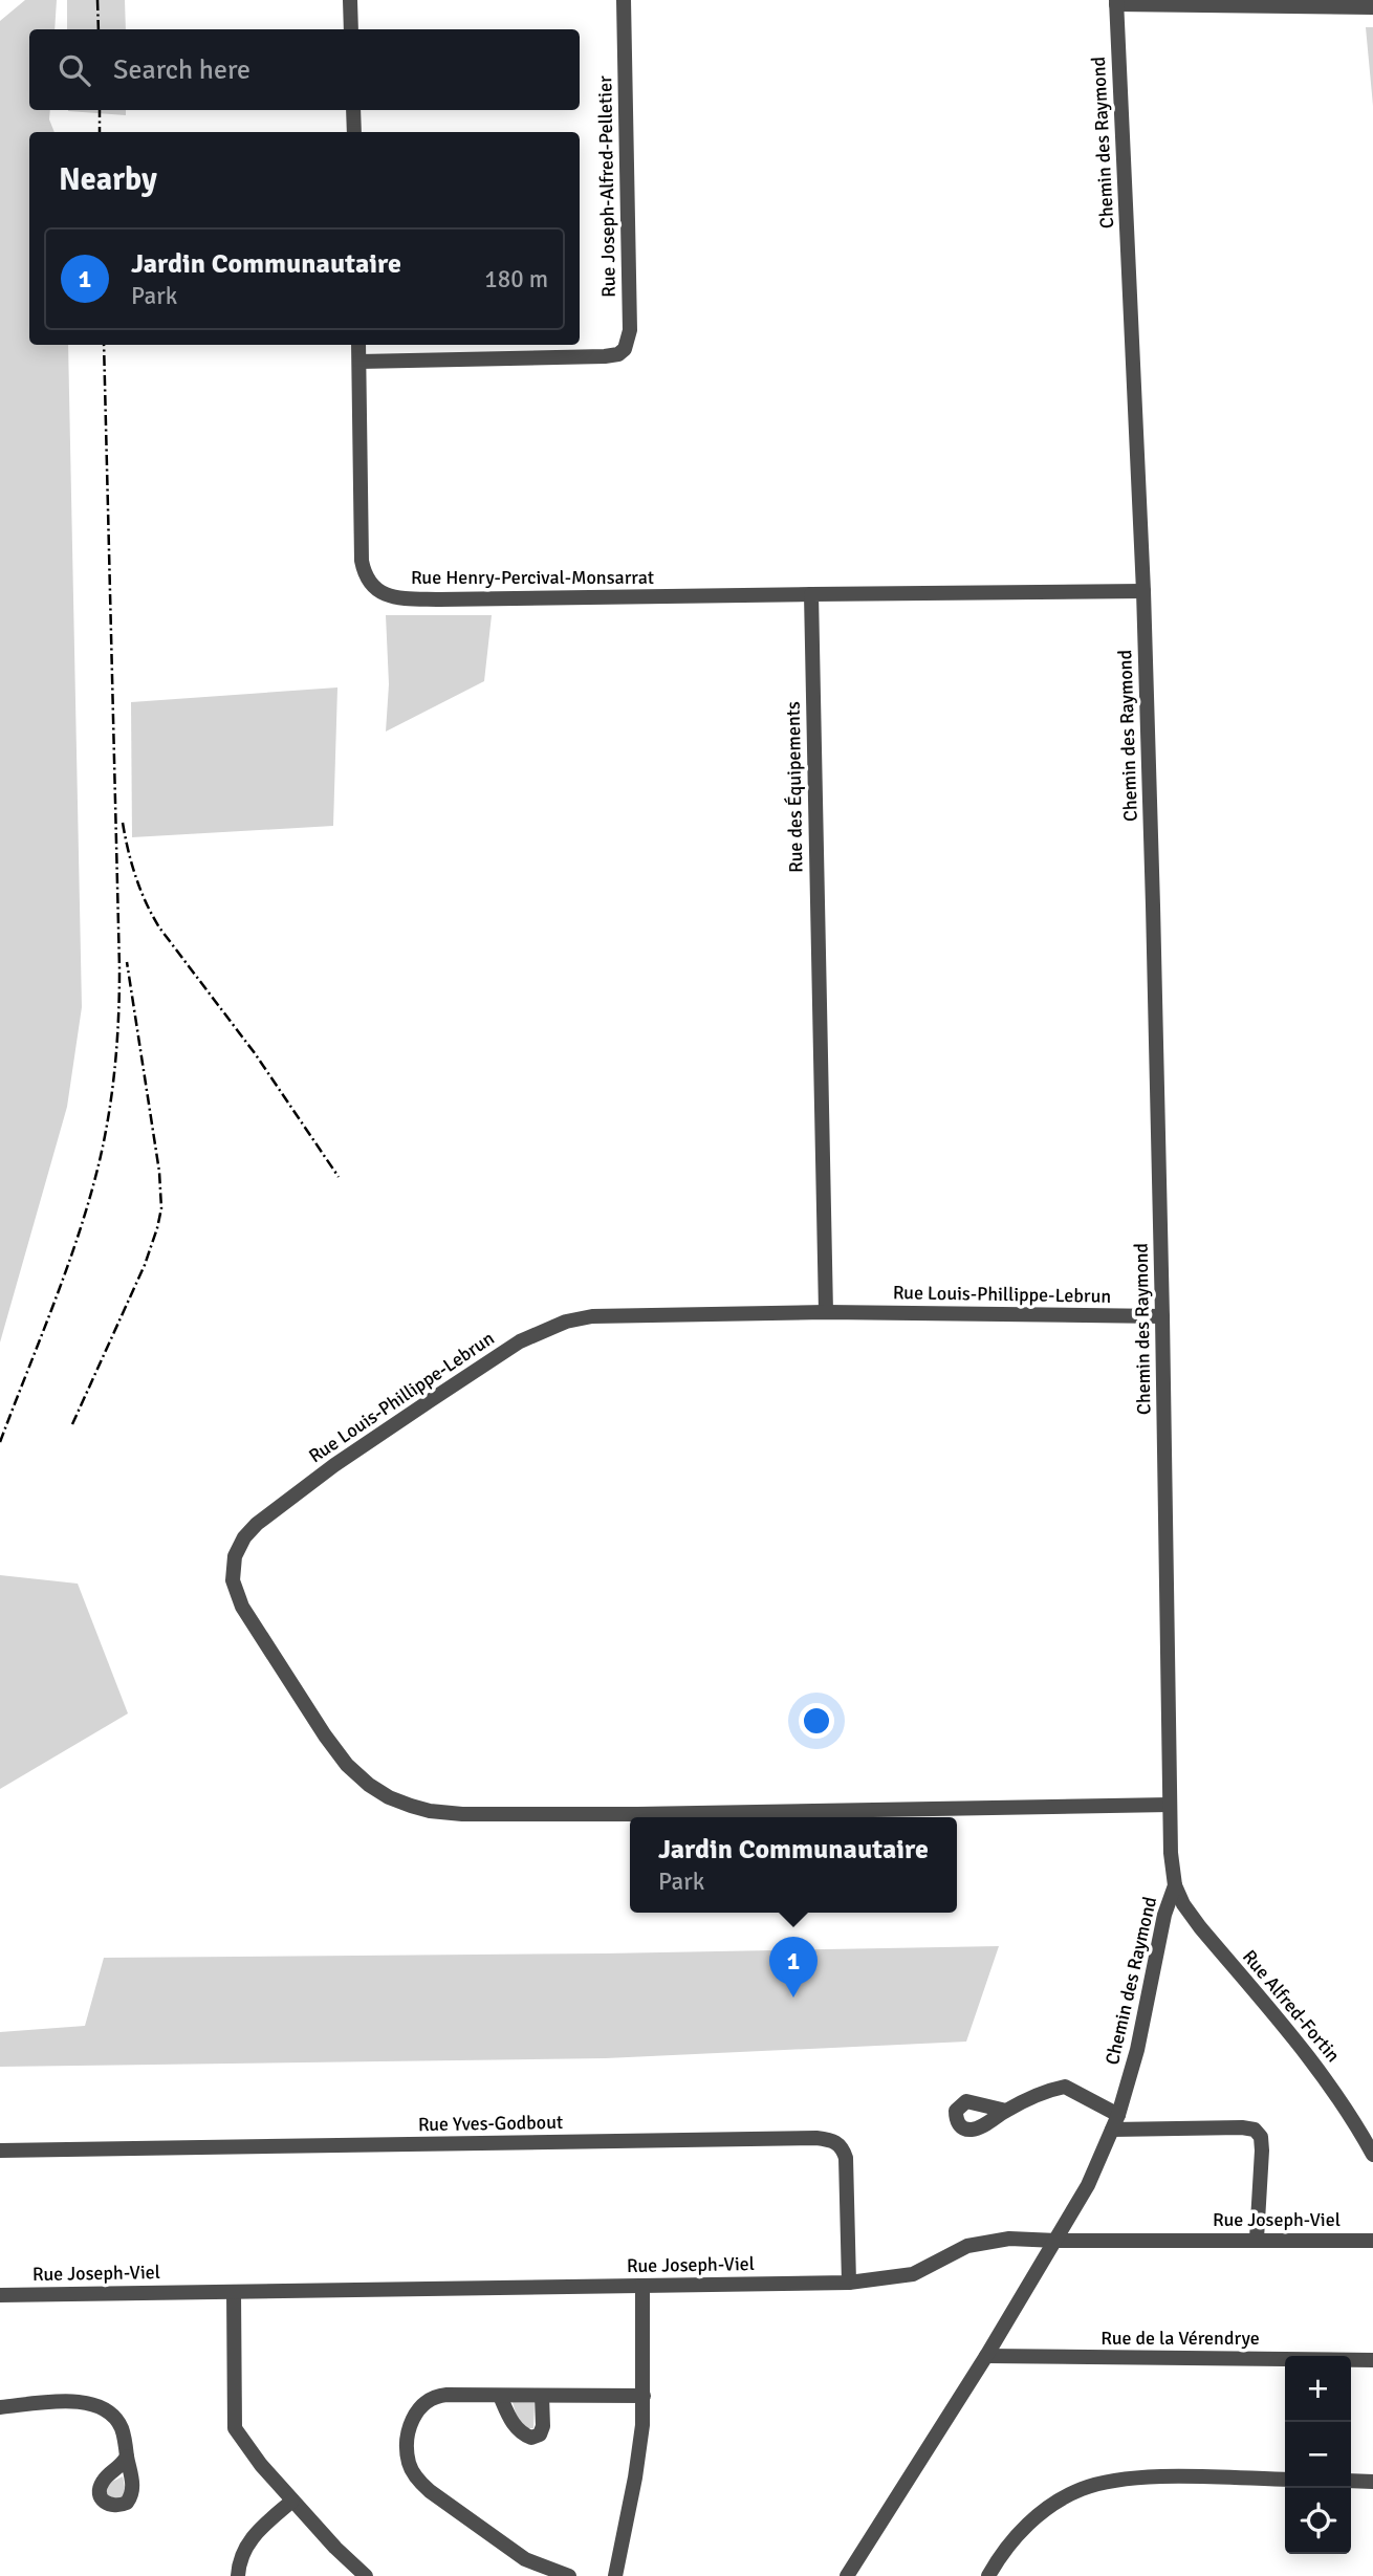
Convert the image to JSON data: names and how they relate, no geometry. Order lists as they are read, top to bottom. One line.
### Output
{"streets":{"street":["Chemin des Raymond","Rue Joseph-Alfred-Pelletier","Rue Henry-Percival-Monsarrat","Rue des Équipements","Rue Louis-Phillippe-Lebrun","Rue Alfred-Fortin","Rue Yves-Godbout","Rue Joseph-Viel","Rue de la Vérendrye"]},"crossings":[["Chemin des Raymond","Rue Louis-Phillippe-Lebrun"],["Chemin des Raymond","Rue Alfred-Fortin"],["Chemin des Raymond","Rue Joseph-Viel"],["Chemin des Raymond","Rue de la Vérendrye"],["Rue Joseph-Alfred-Pelletier","Rue Henry-Percival-Monsarrat"],["Rue Henry-Percival-Monsarrat","Rue des Équipements"],["Rue des Équipements","Rue Louis-Phillippe-Lebrun"],["Rue Yves-Godbout","Rue Joseph-Viel"]],"page":{"search":"Search here","heading":"Nearby","list":[{"mark":"1","name":"Jardin Communautaire","note":"Park","value":"180 m"}],"popup":["Jardin Communautaire","Park"],"pins":"1","map_buttons":["+","−"]}}
